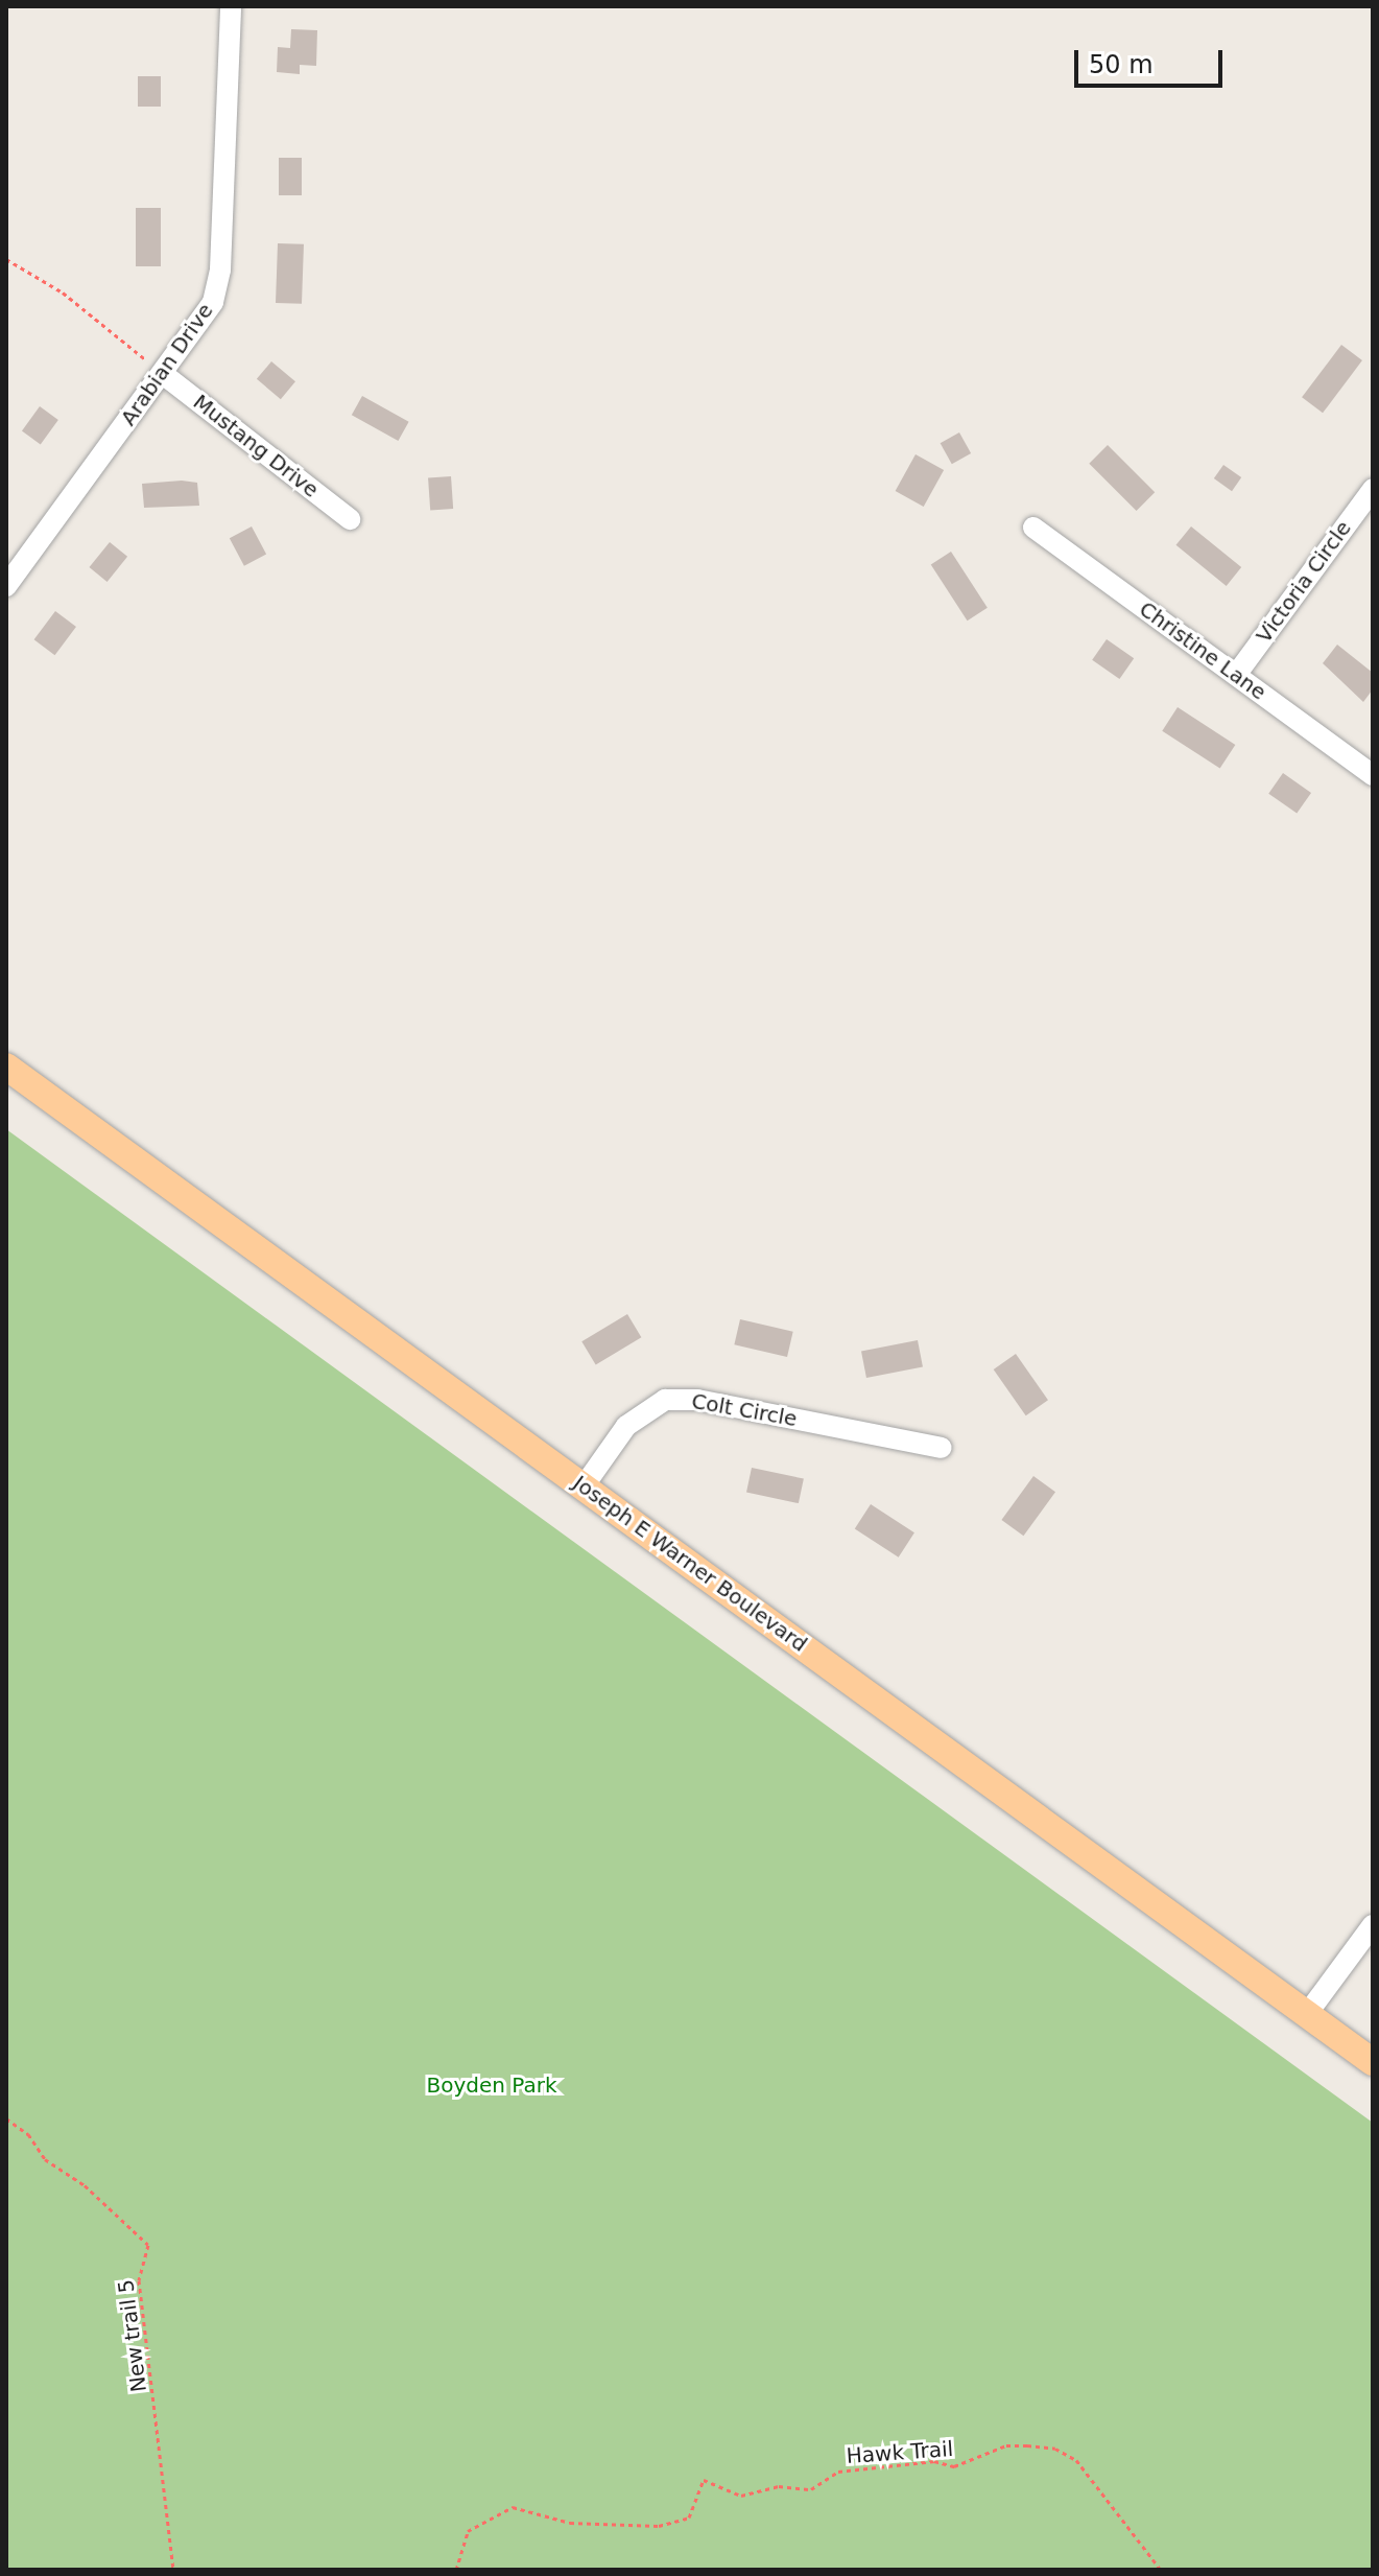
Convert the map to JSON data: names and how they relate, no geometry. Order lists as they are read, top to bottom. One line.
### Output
{"streets":{"main road":["Joseph E Warner Boulevard"],"street":["Arabian Drive","Mustang Drive","Victoria Circle","Christine Lane","Colt Circle"],"path":["New trail 5","Hawk Trail"]},"crossings":[["Arabian Drive","Mustang Drive"],["Victoria Circle","Christine Lane"],["Colt Circle","Joseph E Warner Boulevard"]],"parks":["Boyden Park"],"scale_bar":"50 m"}
